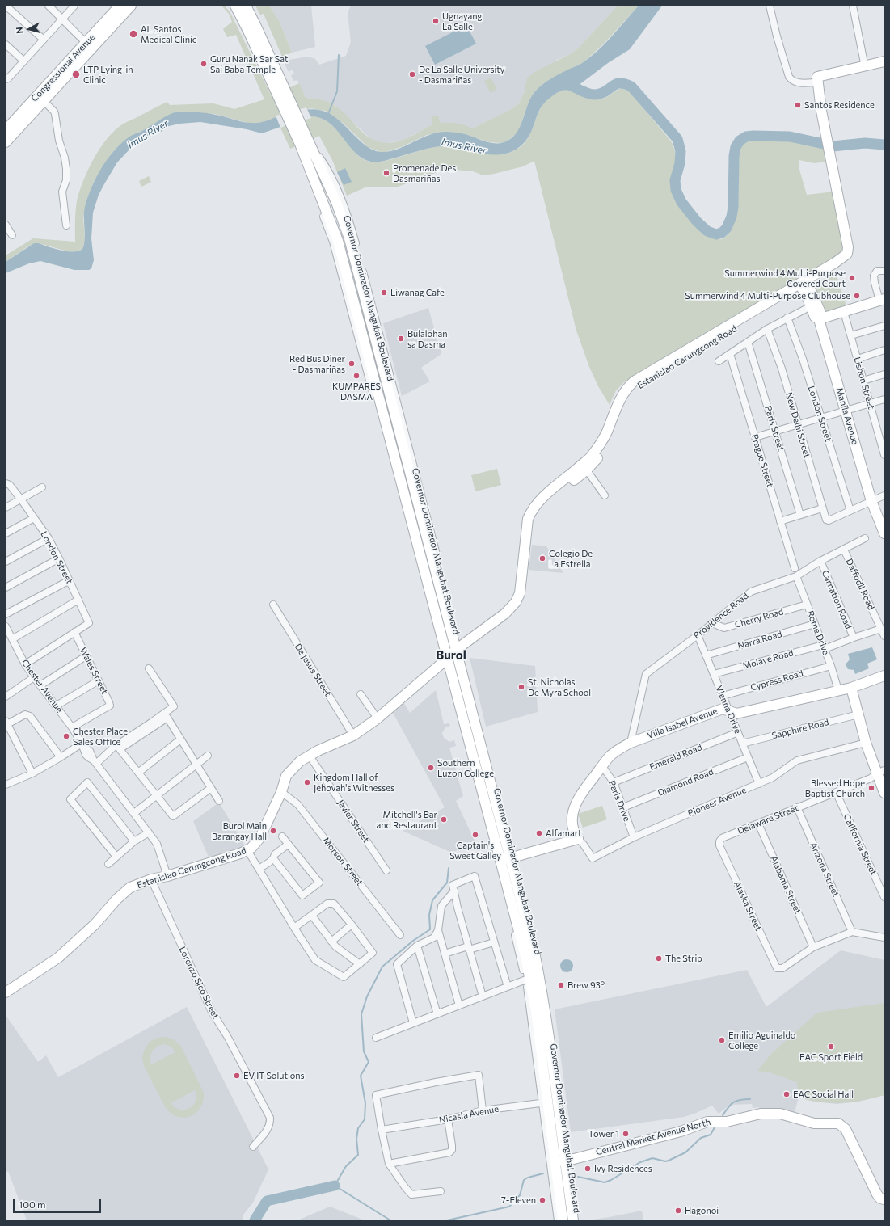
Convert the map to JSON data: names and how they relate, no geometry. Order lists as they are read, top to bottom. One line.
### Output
{"streets":{"street":["Congressional Avenue","Governor Dominador Mangubat Boulevard","Estanislao Carungcong Road","Lisbon Street","London Street","Manila Avenue","New Delhi Street","Paris Street","Prague Street","Daffodil Road","Carnation Road","Providence Road","Cherry Road","Rome Drive","Narra Road","Molave Road","De Jesus Street","Wales Street","Cypress Road","Chester Avenue","Vienna Drive","Villa Isabel Avenue","Sapphire Road","Emerald Road","Diamond Road","Paris Drive","Pioneer Avenue","Delaware Street","Javier Street","California Street","Morson Street","Arizona Street","Alabama Street","Alaska Street","Lorenzo Sico Street","Nicasia Avenue","Central Market Avenue North"]},"crossings":[["Governor Dominador Mangubat Boulevard","Estanislao Carungcong Road"],["Governor Dominador Mangubat Boulevard","Nicasia Avenue"],["Governor Dominador Mangubat Boulevard","Central Market Avenue North"],["Estanislao Carungcong Road","Manila Avenue"],["Estanislao Carungcong Road","De Jesus Street"],["Estanislao Carungcong Road","Chester Avenue"],["Estanislao Carungcong Road","Javier Street"],["Estanislao Carungcong Road","Morson Street"],["Estanislao Carungcong Road","Lorenzo Sico Street"],["London Street","New Delhi Street"],["London Street","Wales Street"],["Daffodil Road","Providence Road"],["Daffodil Road","Molave Road"],["Carnation Road","Providence Road"],["Carnation Road","Molave Road"],["Providence Road","Cherry Road"],["Providence Road","Rome Drive"],["Providence Road","Vienna Drive"],["Providence Road","Villa Isabel Avenue"],["Cherry Road","Rome Drive"],["Rome Drive","Narra Road"],["Rome Drive","Molave Road"],["Rome Drive","Cypress Road"],["Rome Drive","Villa Isabel Avenue"],["Narra Road","Vienna Drive"],["Molave Road","Vienna Drive"],["Wales Street","Chester Avenue"],["Cypress Road","Vienna Drive"],["Vienna Drive","Villa Isabel Avenue"],["Vienna Drive","Sapphire Road"],["Vienna Drive","Emerald Road"],["Vienna Drive","Diamond Road"],["Vienna Drive","Pioneer Avenue"],["Villa Isabel Avenue","Paris Drive"],["Villa Isabel Avenue","Pioneer Avenue"],["Emerald Road","Paris Drive"],["Diamond Road","Paris Drive"],["Paris Drive","Pioneer Avenue"],["Delaware Street","California Street"],["Delaware Street","Arizona Street"],["Delaware Street","Alabama Street"],["Delaware Street","Alaska Street"],["Alabama Street","Alaska Street"]],"districts":["Burol"],"water":["Imus River"],"places":["Ugnayang La Salle","AL Santos Medical Clinic","Guru Nanak Sar Sat Sai Baba Temple","LTP Lying-in Clinic","De La Salle University - Dasmariñas","Santos Residence","Promenade Des Dasmariñas","Summerwind 4 Multi-Purpose Covered Court","Liwanag Cafe","Summerwind 4 Multi-Purpose Clubhouse","Bulalohan sa Dasma","Red Bus Diner - Dasmariñas","KUMPARES DASMA","Colegio De La Estrella","St. Nicholas De Myra School","Chester Place Sales Office","Southern Luzon College","Kingdom Hall of Jehovah's Witnesses","Blessed Hope Baptist Church","Mitchell's Bar and Restaurant","Burol Main Barangay Hall","Alfamart","Captain's Sweet Galley","The Strip","Brew 93°","Emilio Aguinaldo College","EAC Sport Field","EV IT Solutions","EAC Social Hall","Tower 1","Ivy Residences","7-Eleven","Hagonoi"],"scale_bar":"100 m","north":"left"}
